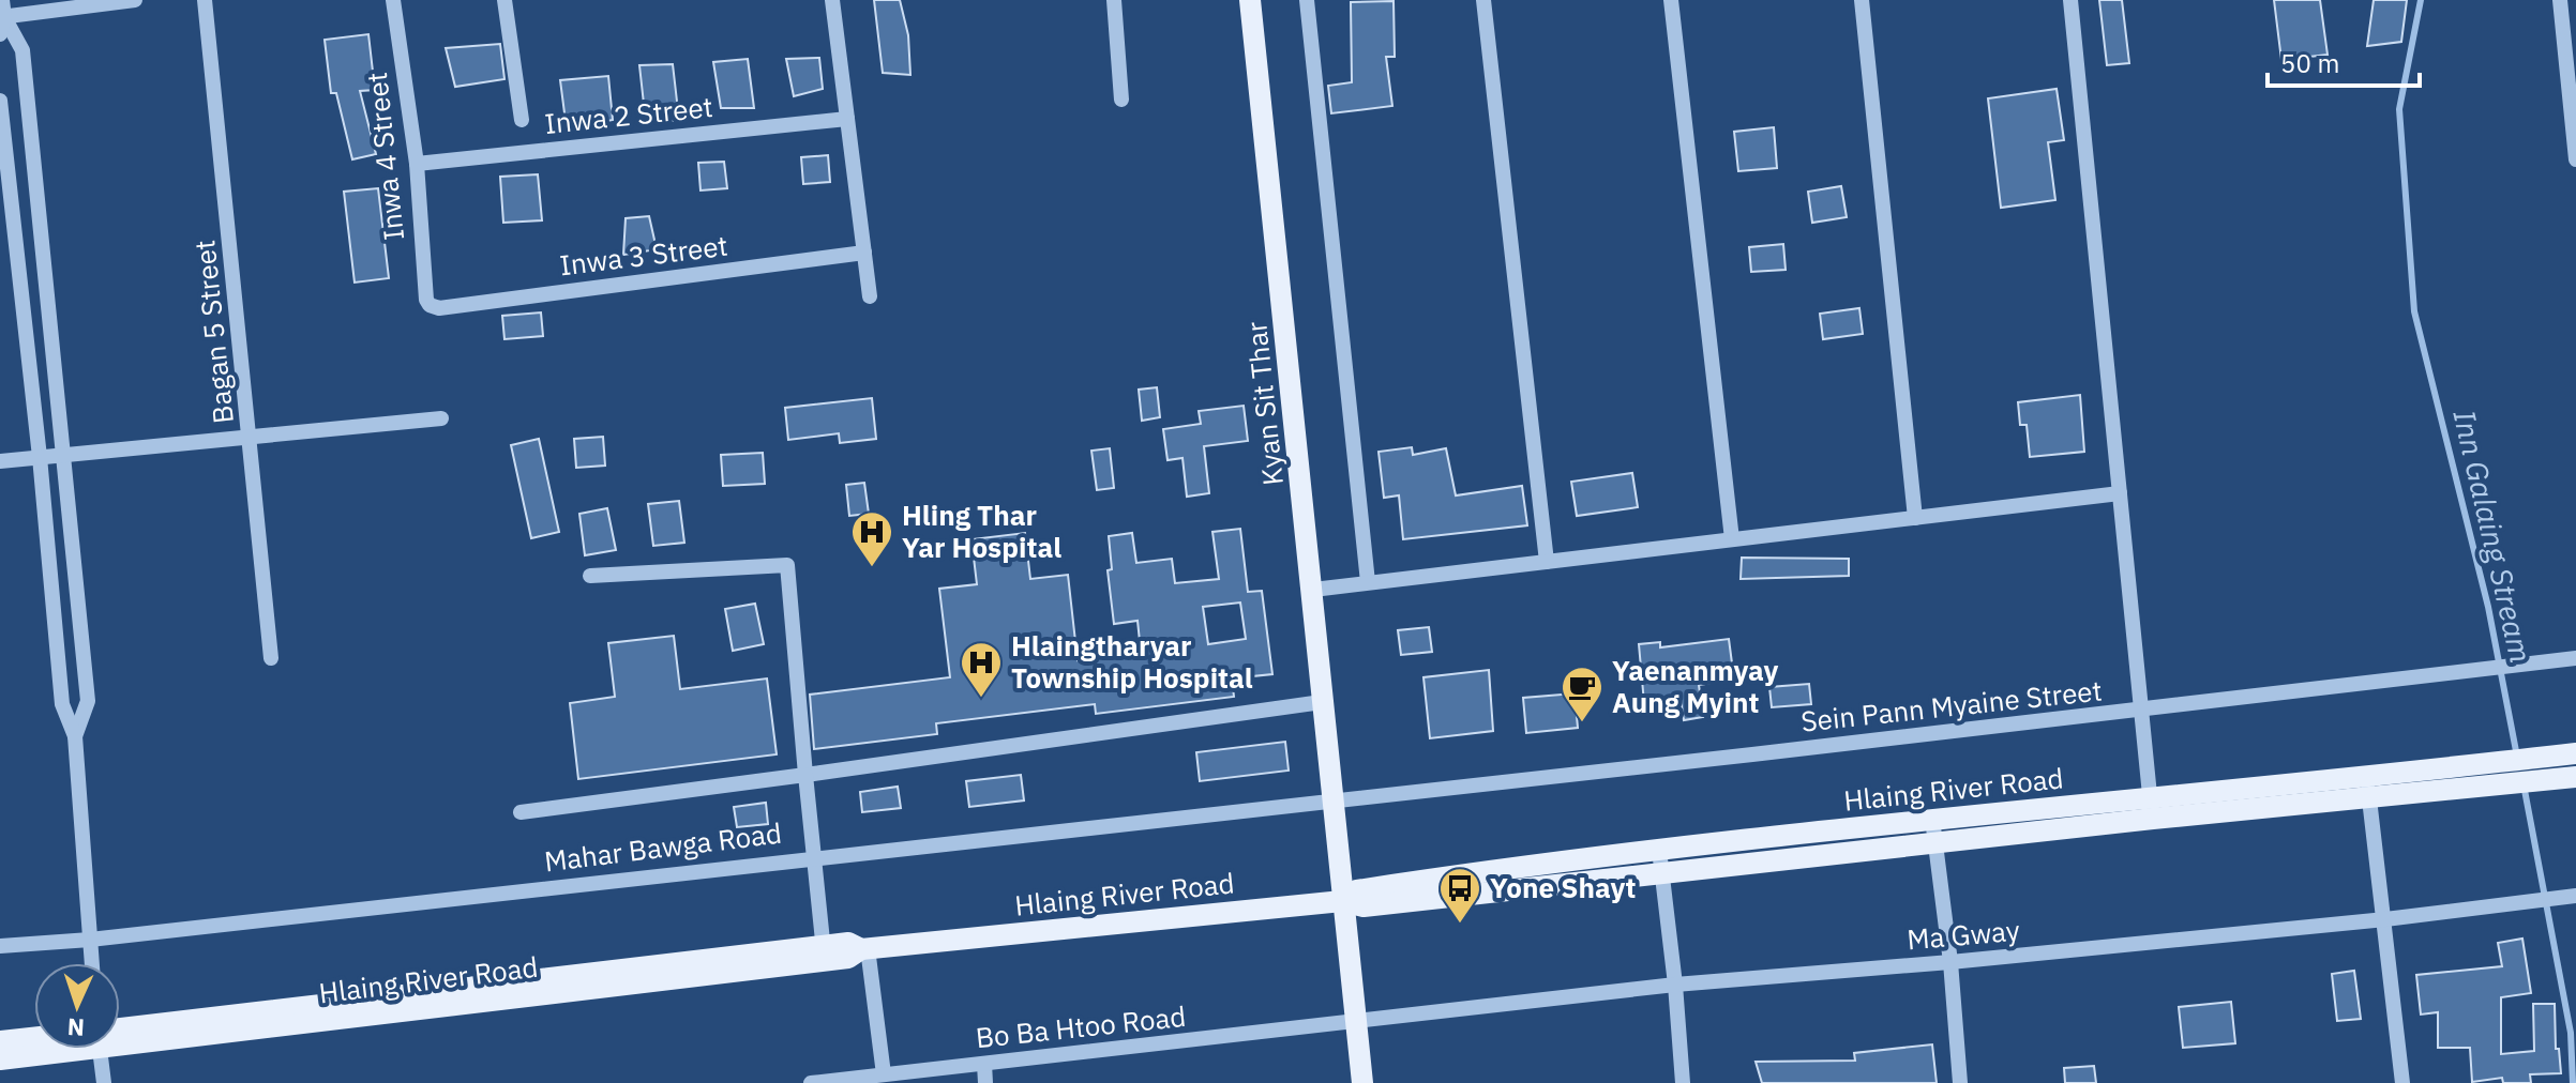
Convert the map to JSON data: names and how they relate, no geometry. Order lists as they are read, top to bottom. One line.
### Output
{"streets":{"main road":["Kyan Sit Thar","Hlaing River Road"],"street":["Inwa 2 Street","Inwa 4 Street","Inwa 3 Street","Bagan 5 Street","Sein Pann Myaine Street","Mahar Bawga Road","Ma Gway","Bo Ba Htoo Road"]},"crossings":[["Inwa 2 Street","Inwa 4 Street"],["Inwa 4 Street","Inwa 3 Street"],["Kyan Sit Thar","Sein Pann Myaine Street"],["Kyan Sit Thar","Hlaing River Road"],["Kyan Sit Thar","Mahar Bawga Road"],["Kyan Sit Thar","Ma Gway"],["Kyan Sit Thar","Bo Ba Htoo Road"],["Sein Pann Myaine Street","Mahar Bawga Road"],["Ma Gway","Bo Ba Htoo Road"]],"water":["Inn Galaing Stream"],"places":{"hospital":["Hling Thar Yar Hospital","Hlaingtharyar Township Hospital"],"cafe":["Yaenanmyay Aung Myint"],"bus stop":["Yone Shayt"]},"scale_bar":"50 m","north":"bottom"}
